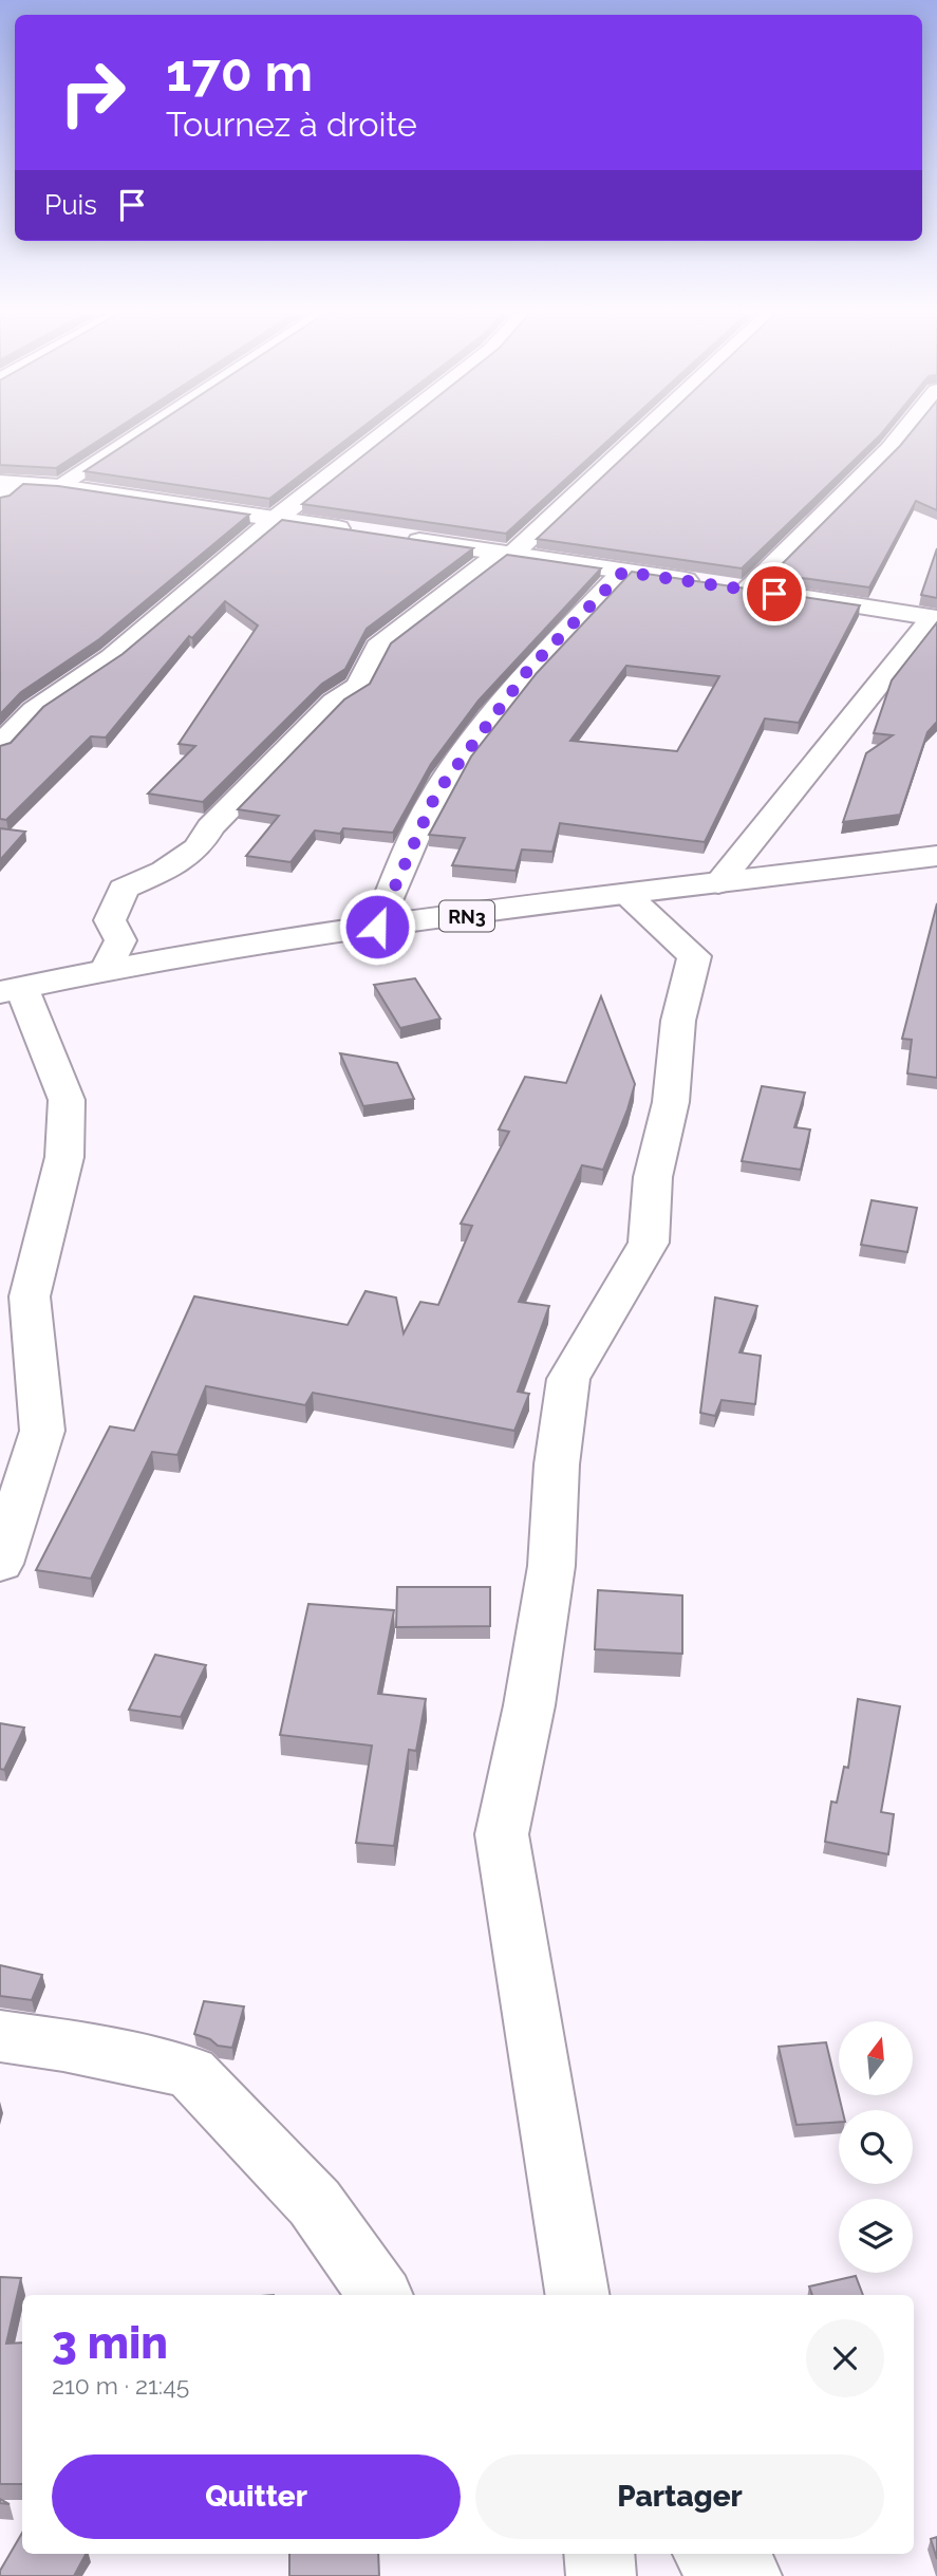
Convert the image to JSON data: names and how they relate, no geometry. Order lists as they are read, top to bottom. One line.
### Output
{"streets":{"main road":["RN3"]},"north":"top","page":{"turn":["170 m","Tournez à droite"],"then":"Puis","heading":["3 min","210 m · 21:45"],"buttons":["Quitter","Partager"]}}
